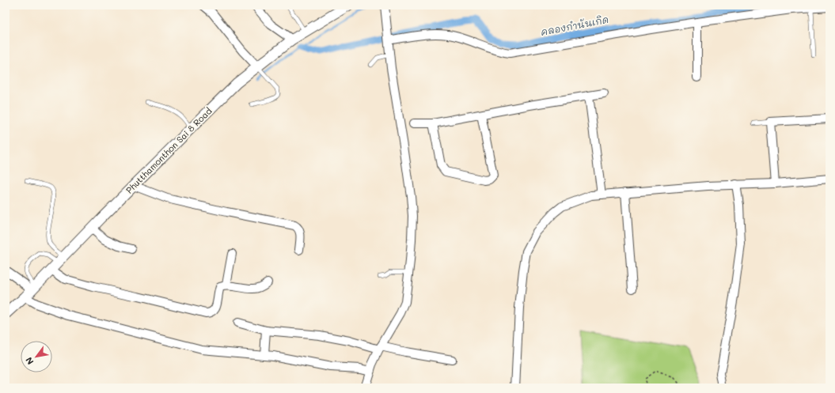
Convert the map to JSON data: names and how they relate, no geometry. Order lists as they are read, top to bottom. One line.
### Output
{"streets":{"street":["Phutthamonthon Sai 8 Road"]},"water":["คลองกำนันเกิด"],"north":"bottom left"}
